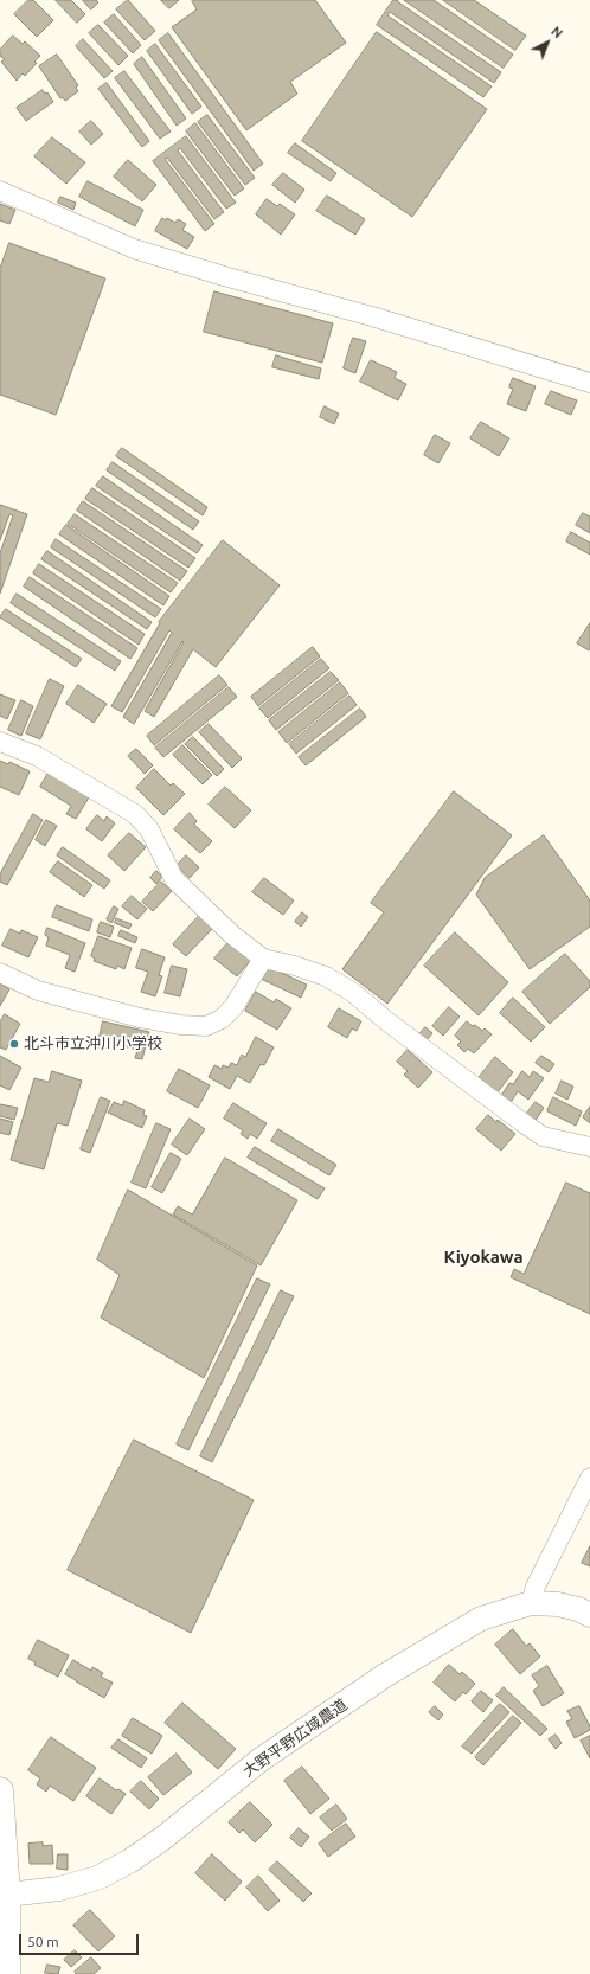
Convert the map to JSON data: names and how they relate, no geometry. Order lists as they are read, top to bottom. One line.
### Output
{"streets":{"street":["大野平野広域農道"]},"districts":["Kiyokawa"],"places":["北斗市立沖川小学校"],"scale_bar":"50 m","north":"top right"}
